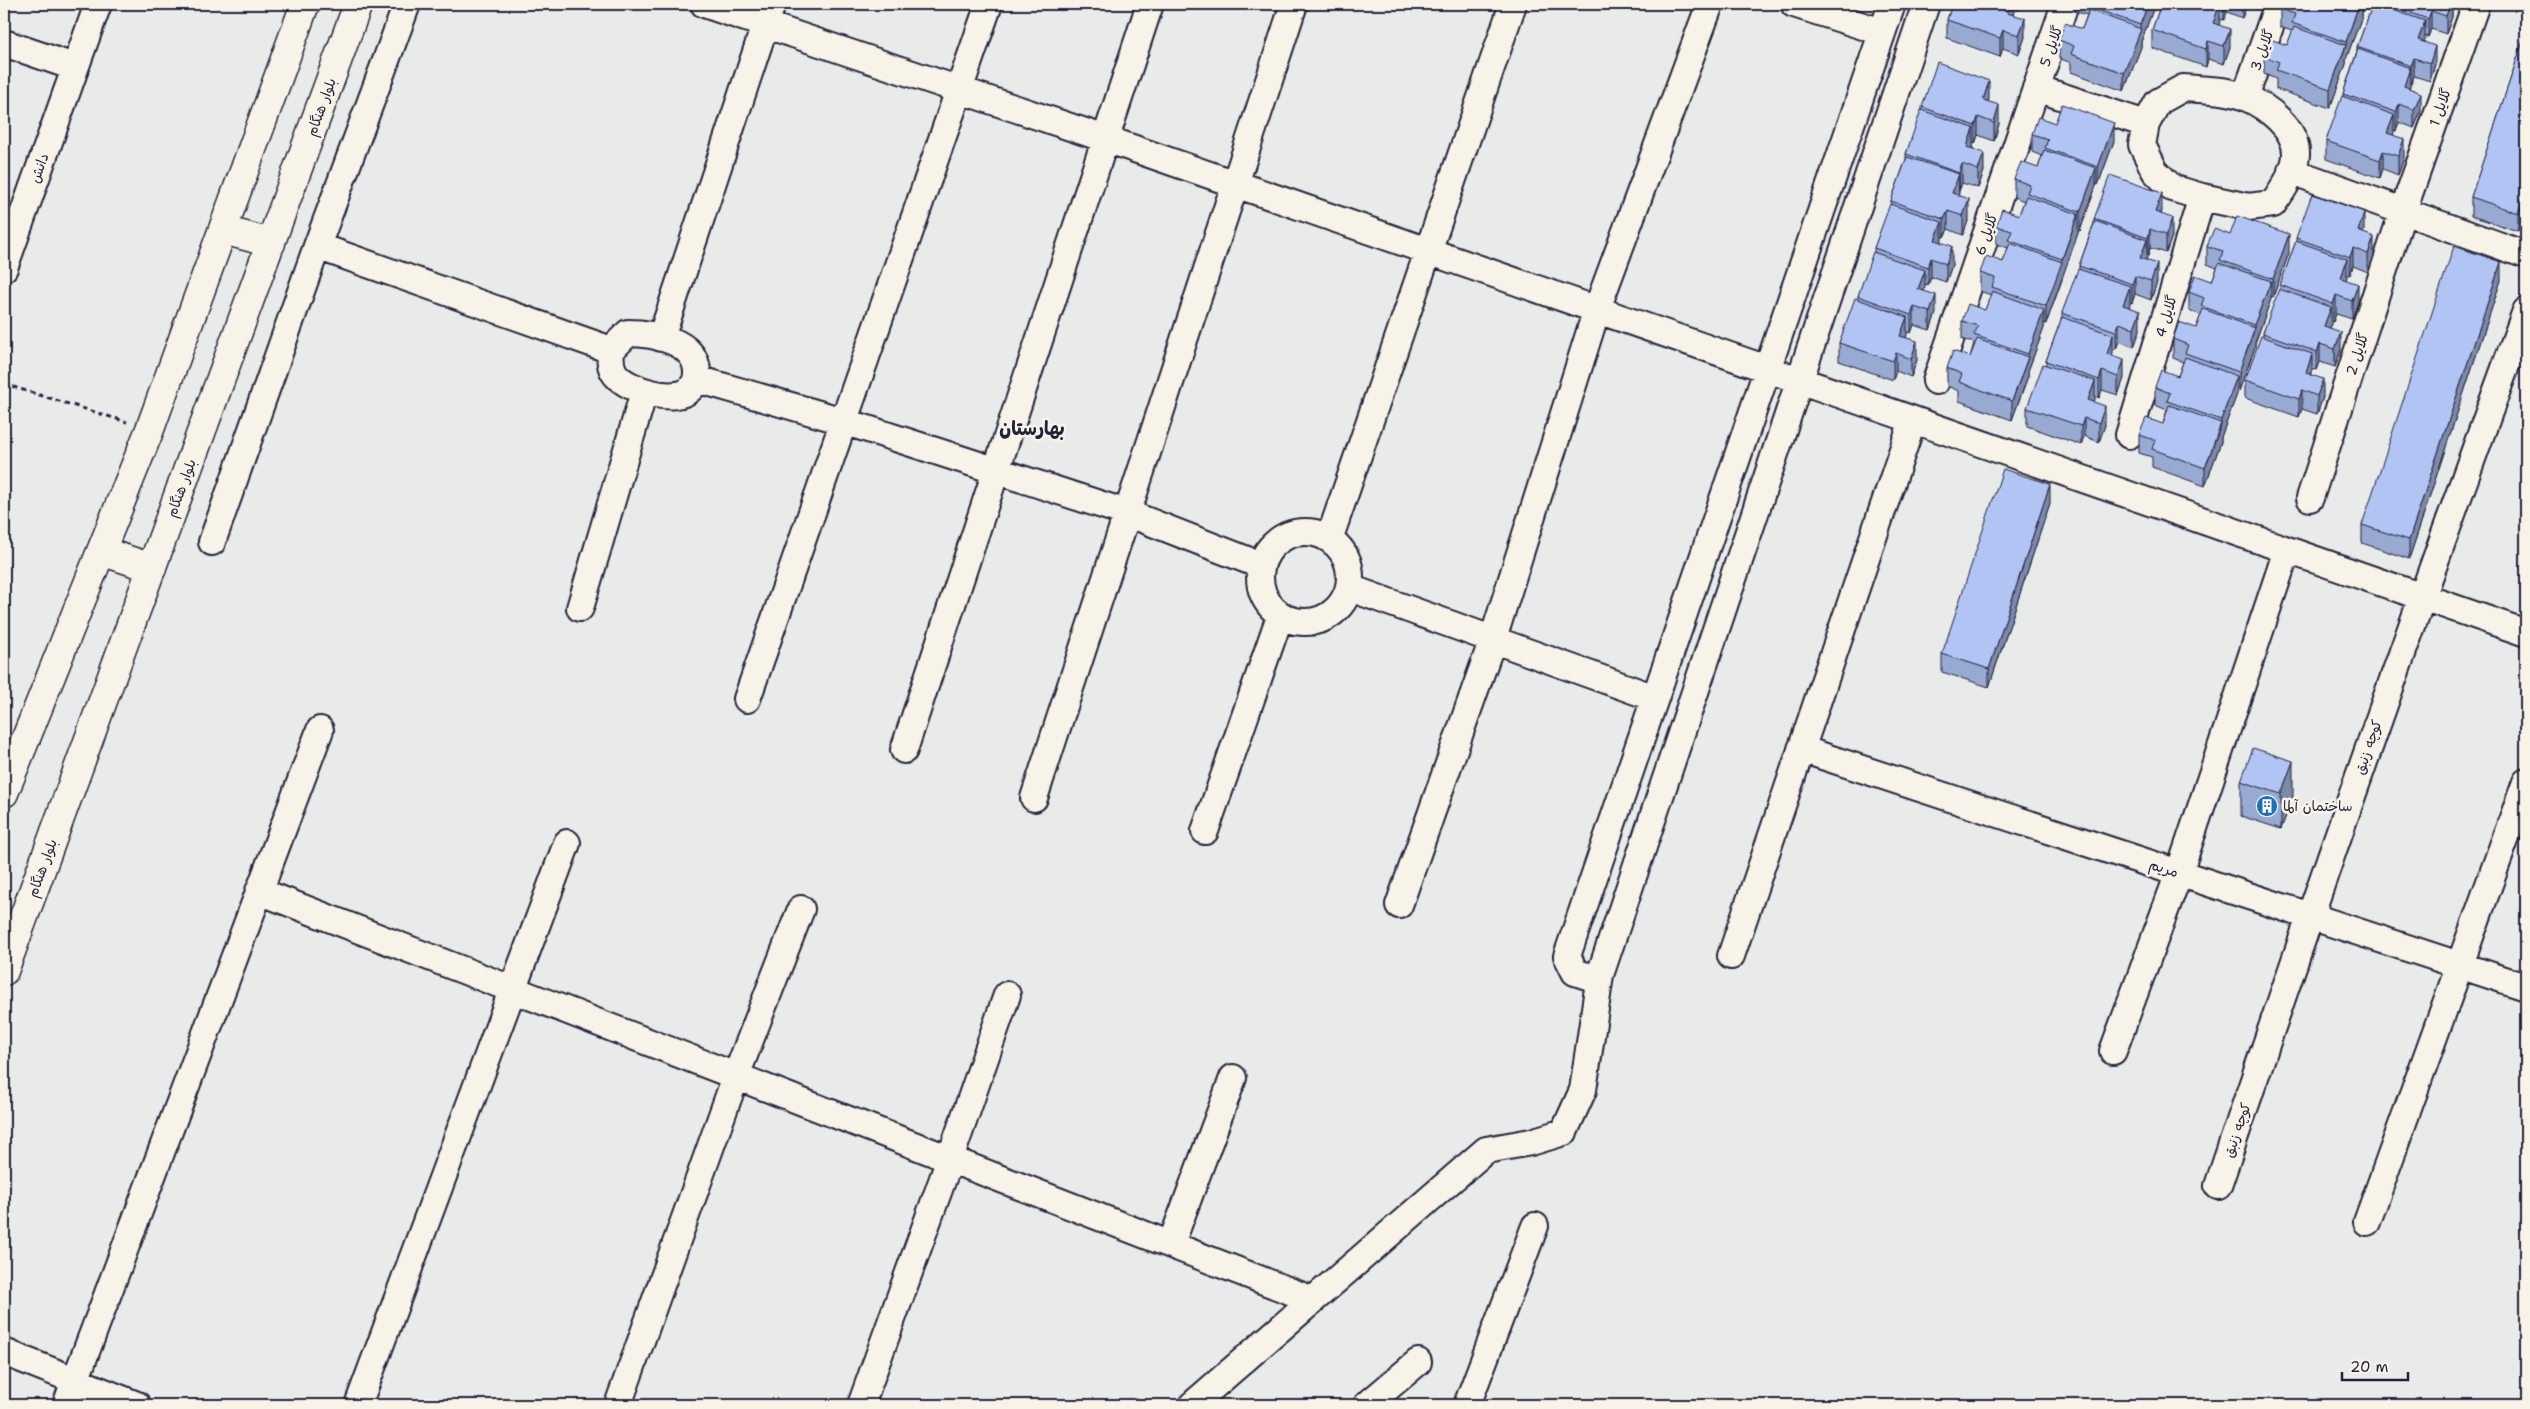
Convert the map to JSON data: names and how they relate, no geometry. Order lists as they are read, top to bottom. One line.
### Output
{"streets":{"main road":["بلوار هنگام"],"street":["گلایل 5","گلایل 3","گلایل 1","دانش","گلایل 6","گلایل 4","گلایل 2","کوچه زنبق","مریم"]},"crossings":[["گلایل 5","گلایل 6"],["گلایل 3","گلایل 4"],["گلایل 1","گلایل 2"],["کوچه زنبق","مریم"]],"districts":["بهارستان"],"places":{"building":["ساختمان آلما"]},"scale_bar":"20 m"}
